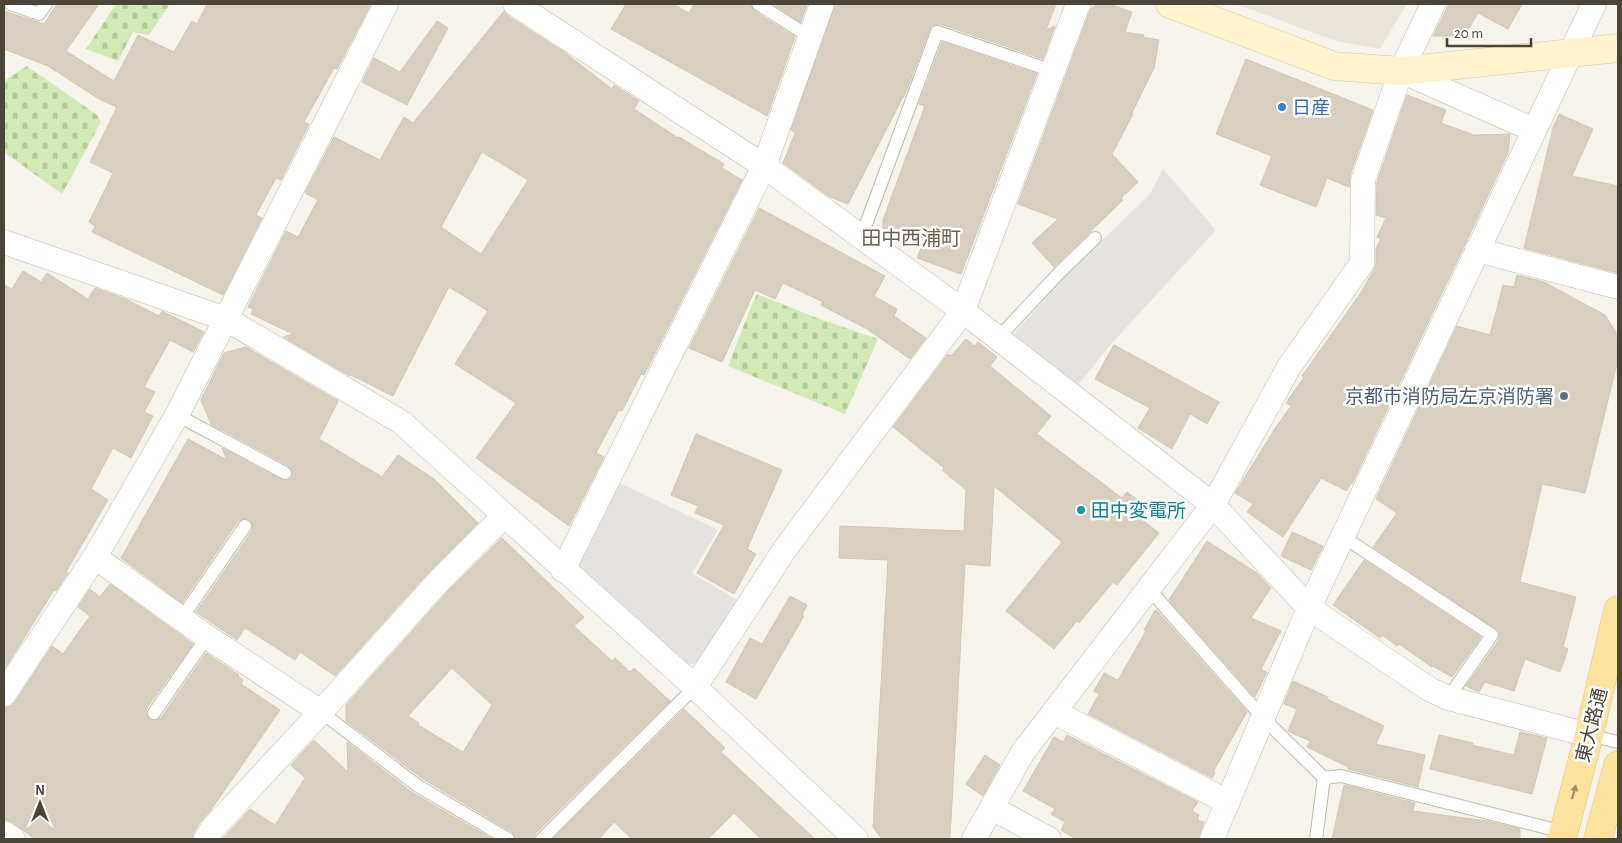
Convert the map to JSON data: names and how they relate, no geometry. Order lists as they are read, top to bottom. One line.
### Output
{"streets":{"main road":["東大路通"]},"districts":["田中西浦町"],"places":["日産","京都市消防局左京消防署","田中変電所"],"scale_bar":"20 m","north":"top"}
